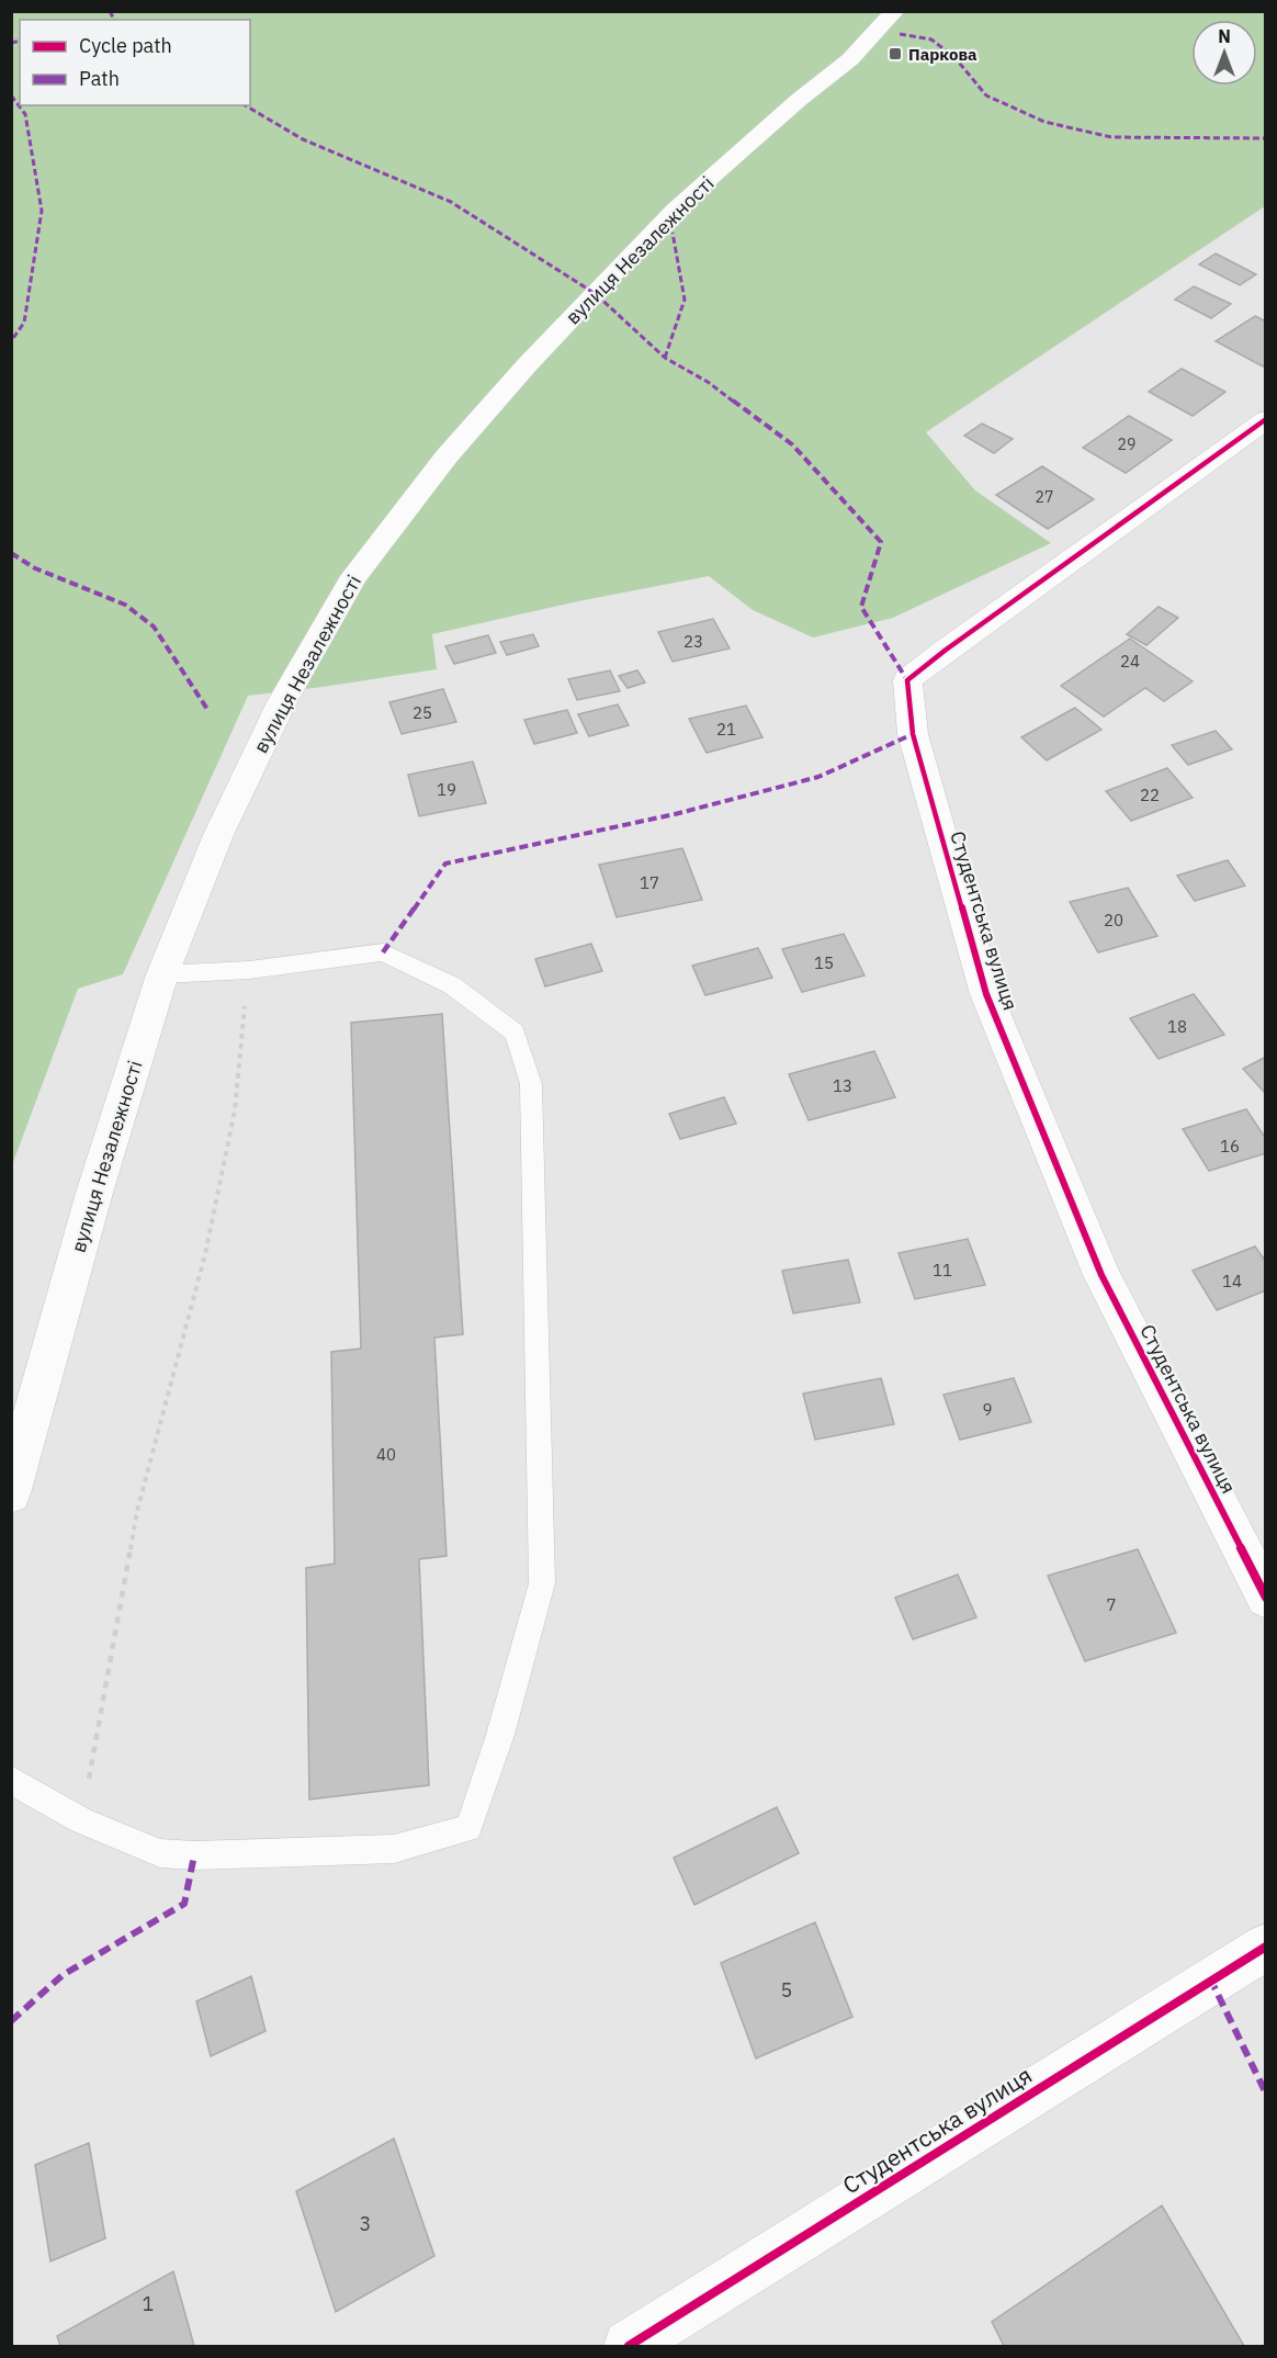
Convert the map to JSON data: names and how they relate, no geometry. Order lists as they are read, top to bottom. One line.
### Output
{"streets":{"main road":["вулиця Незалежності","Студентська вулиця"]},"places":{"transit":["Паркова"]},"house_numbers":["29","27","23","24","25","21","19","22","17","20","15","18","13","16","11","14","9","40","7","5","3","1"],"legend":["Cycle path","Path"],"north":"top"}
